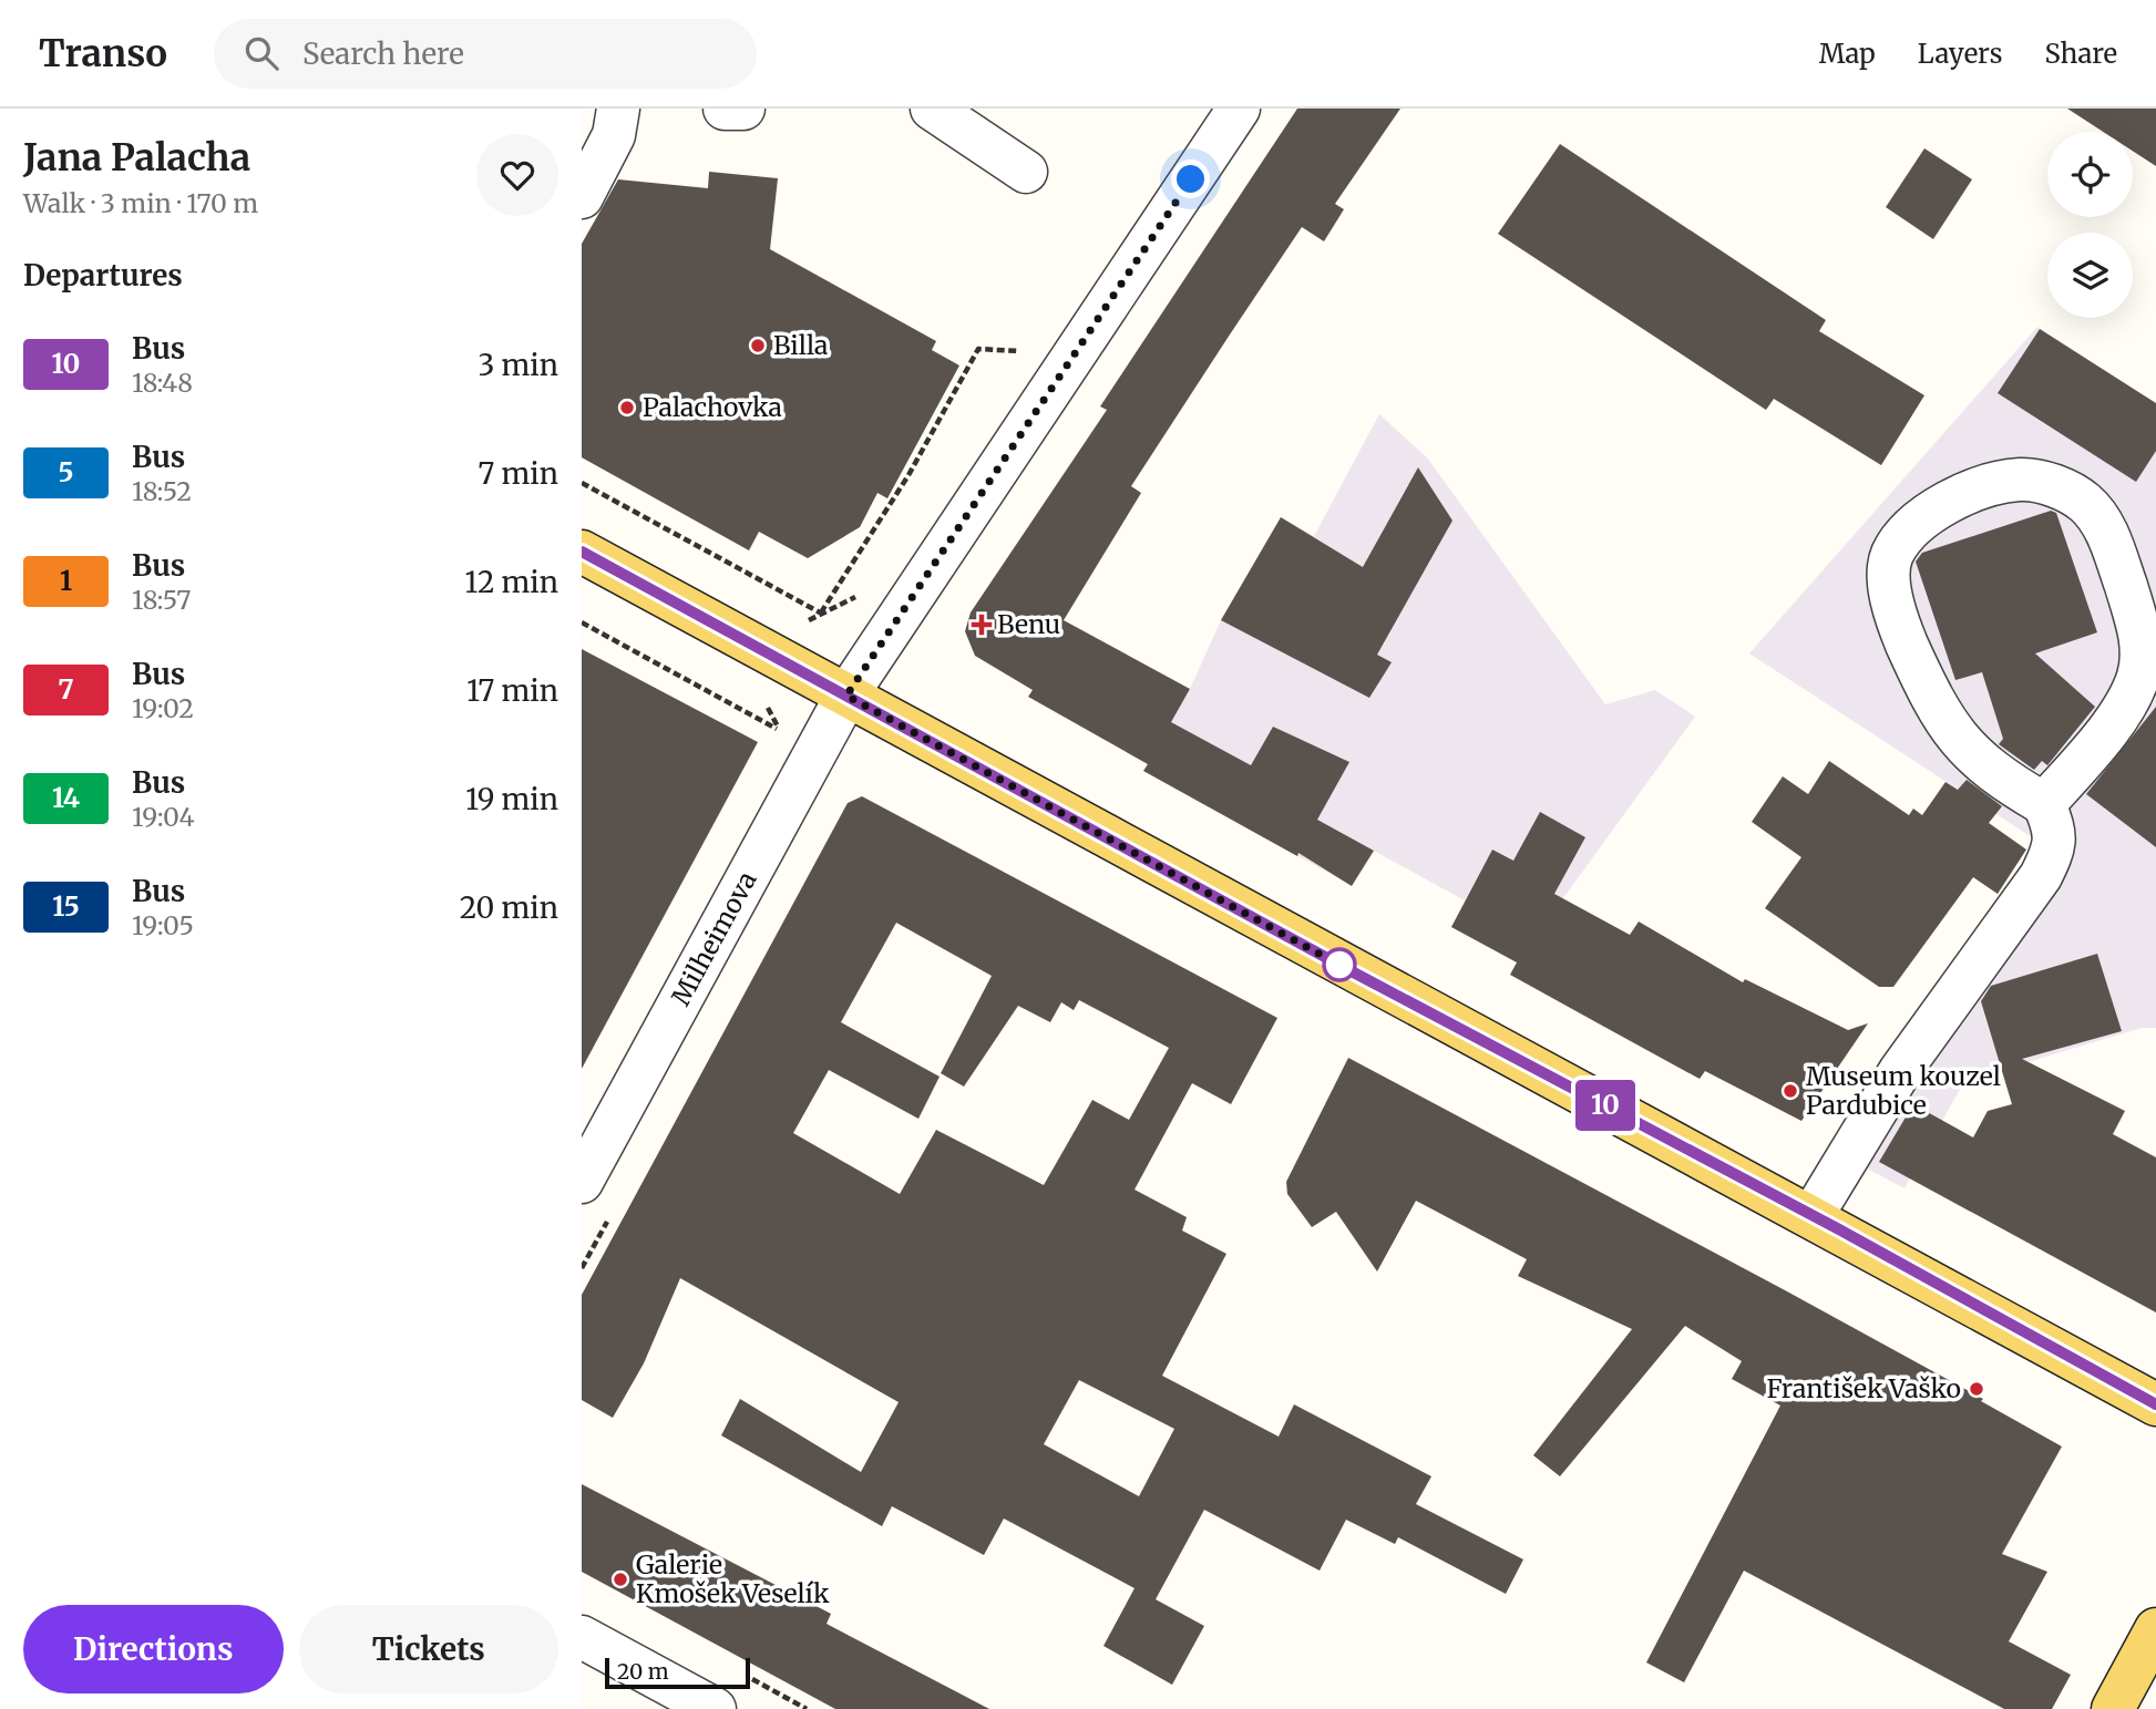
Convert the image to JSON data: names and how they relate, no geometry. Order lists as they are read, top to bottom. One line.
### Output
{"streets":{"street":["Milheimova"]},"places":{"other":["Billa","Palachovka","Museum kouzel Pardubice","František Vaško","Galerie Kmošek Veselík"],"health":["Benu"]},"lines":["bus line 10"],"scale_bar":"20 m","page":{"header":"Transo","search":"Search here","nav":["Map","Layers","Share"],"heading":[["Jana Palacha","Walk · 3 min · 170 m"],"Departures"],"on_map":"10","list":[{"mark":"10","name":"Bus","note":"18:48","value":"3 min"},{"mark":"5","name":"Bus","note":"18:52","value":"7 min"},{"mark":"1","name":"Bus","note":"18:57","value":"12 min"},{"mark":"7","name":"Bus","note":"19:02","value":"17 min"},{"mark":"14","name":"Bus","note":"19:04","value":"19 min"},{"mark":"15","name":"Bus","note":"19:05","value":"20 min"}],"buttons":["Directions","Tickets"],"scale":"20 m"}}
